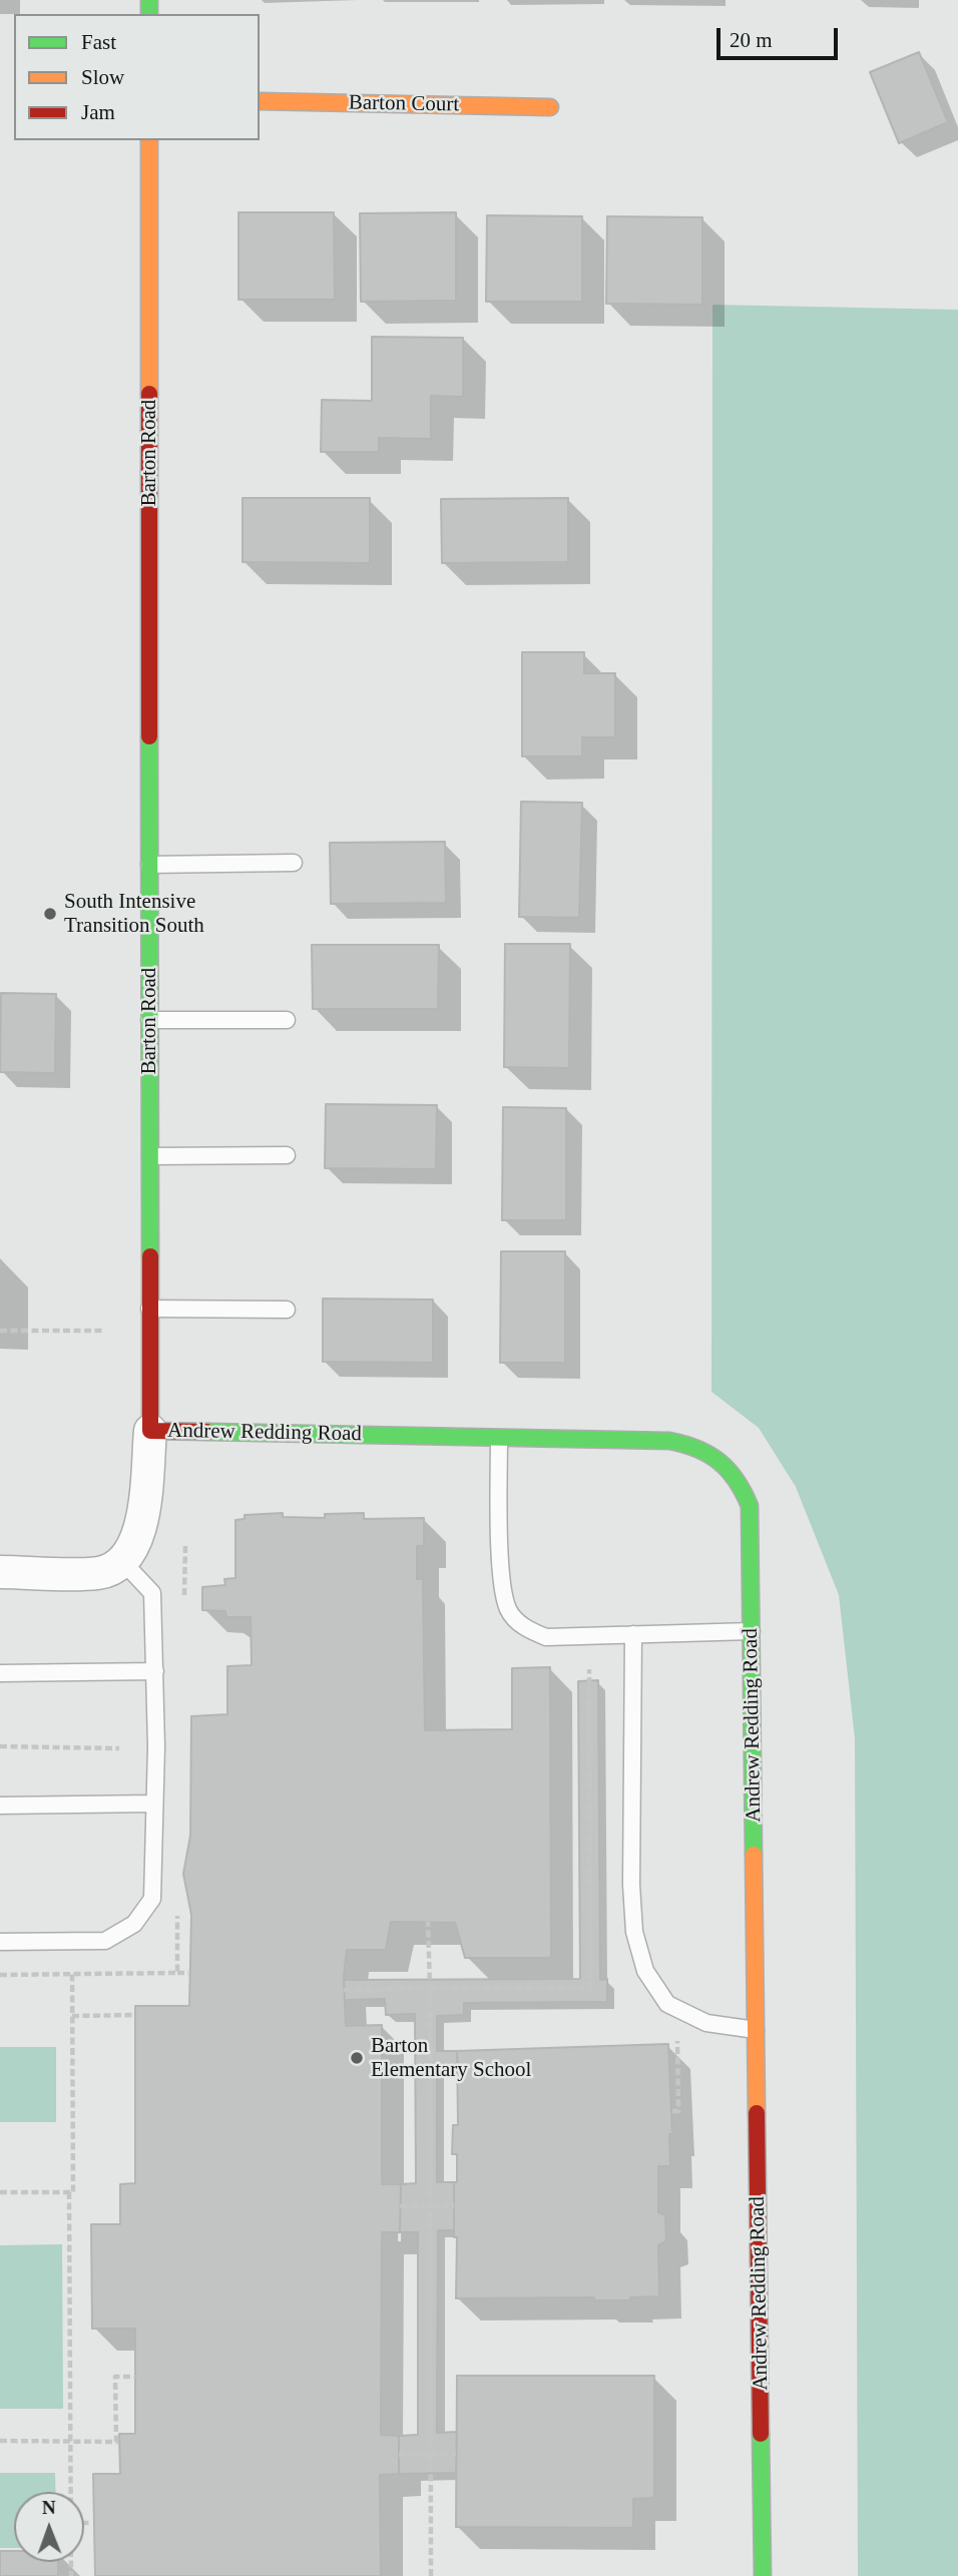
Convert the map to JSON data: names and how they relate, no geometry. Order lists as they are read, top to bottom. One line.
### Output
{"streets":{"street":["Barton Court","Barton Road","Andrew Redding Road"]},"crossings":[["Barton Road","Andrew Redding Road"]],"places":["South Intensive Transition South","Barton Elementary School"],"legend":["Fast","Slow","Jam"],"scale_bar":"20 m","north":"top"}
